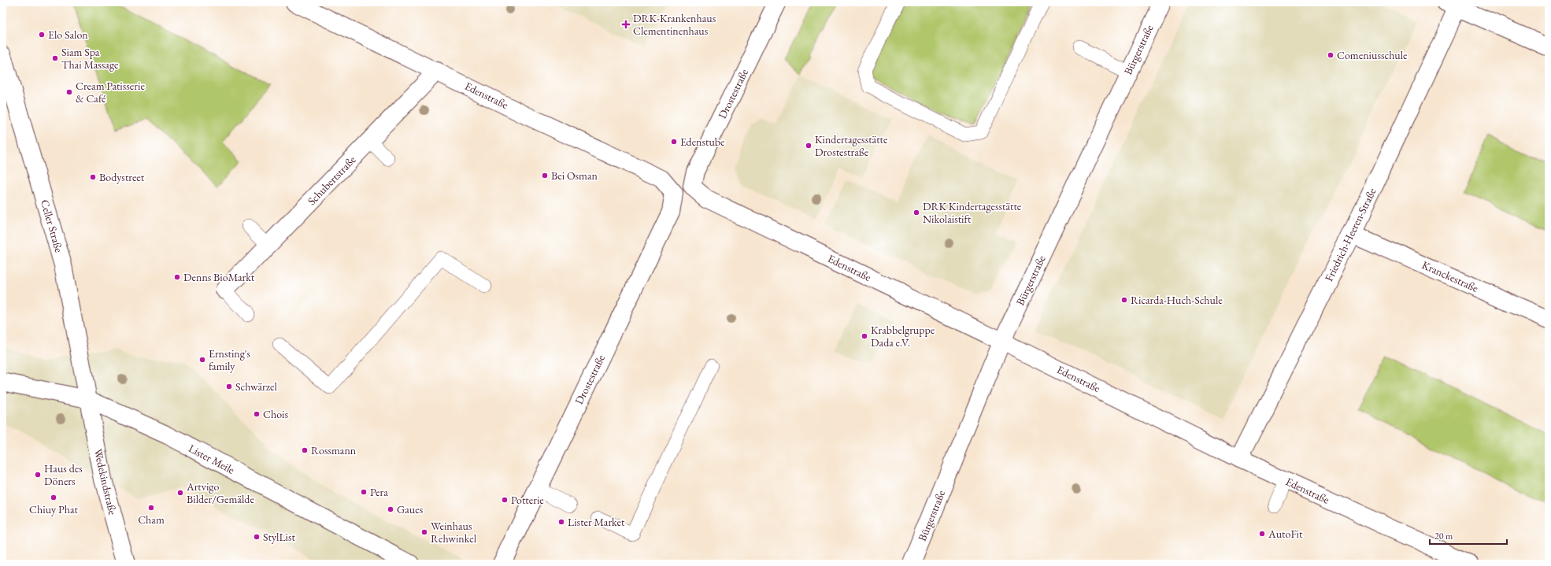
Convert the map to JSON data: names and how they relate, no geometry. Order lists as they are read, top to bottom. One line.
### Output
{"streets":{"street":["Bürgerstraße","Drostestraße","Edenstraße","Schubertstraße","Celler Straße","Friedrich-Heeren-Straße","Kranckestraße","Lister Meile","Wedekindstraße"]},"crossings":[["Bürgerstraße","Edenstraße"],["Drostestraße","Edenstraße"],["Edenstraße","Schubertstraße"],["Edenstraße","Friedrich-Heeren-Straße"],["Celler Straße","Lister Meile"],["Celler Straße","Wedekindstraße"],["Friedrich-Heeren-Straße","Kranckestraße"],["Lister Meile","Wedekindstraße"]],"places":{"health":["DRK-Krankenhaus Clementinenhaus"],"other":["Elo Salon","Comeniusschule","Siam Spa Thai Massage","Cream Patisserie & Café","Edenstube","Kindertagesstätte Drostestraße","Bei Osman","Bodystreet","DRK Kindertagesstätte Nikolaistift","Denns BioMarkt","Ricarda-Huch-Schule","Krabbelgruppe Dada e.V.","Ernsting's family","Schwärzel","Chois","Rossmann","Haus des Döners","Pera","Artvigo Bilder/Gemälde","Chiuy Phat","Potterie","Cham","Gaues","Lister Market","Weinhaus Rehwinkel","AutoFit","StylList"]},"scale_bar":"20 m"}
